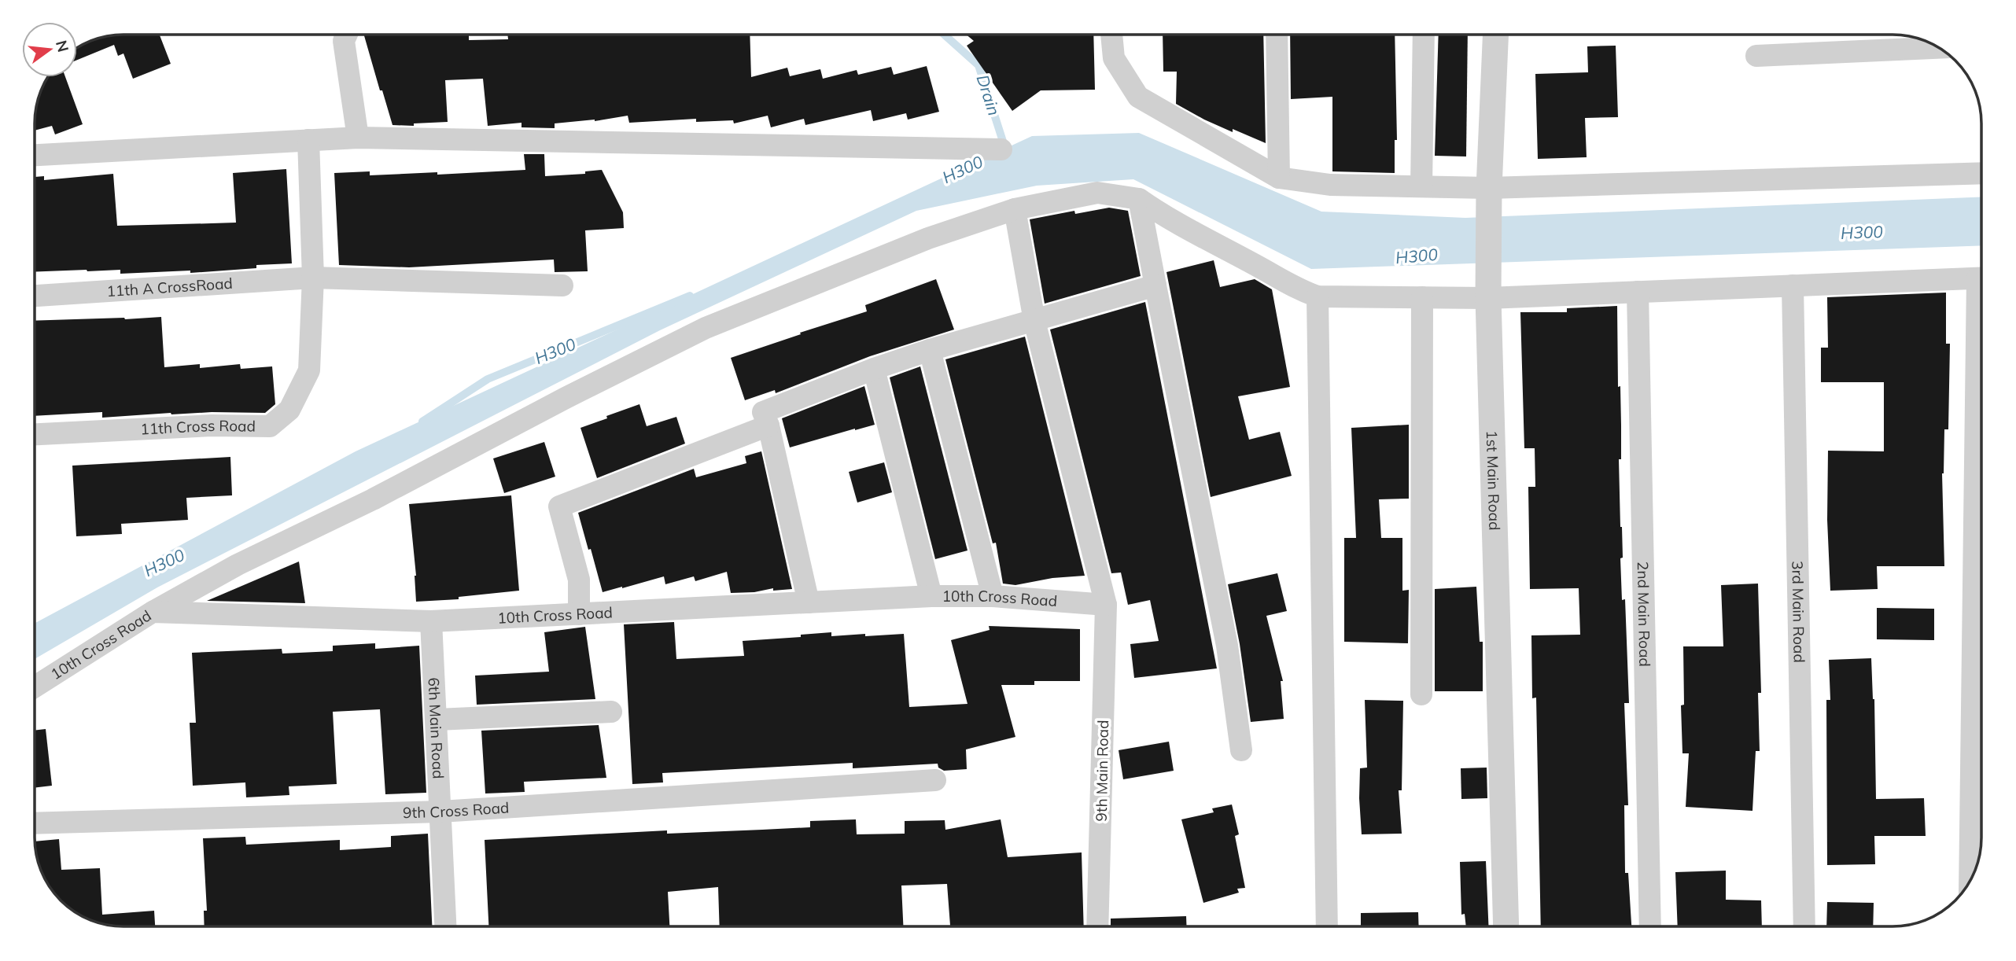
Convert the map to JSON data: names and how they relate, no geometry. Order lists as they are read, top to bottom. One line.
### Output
{"streets":{"street":["11th A CrossRoad","11th Cross Road","1st Main Road","10th Cross Road","3rd Main Road","2nd Main Road","6th Main Road","9th Main Road","9th Cross Road"]},"crossings":[["11th A CrossRoad","11th Cross Road"],["10th Cross Road","6th Main Road"],["10th Cross Road","9th Main Road"],["6th Main Road","9th Cross Road"]],"water":["Drain","H300"],"north":"right"}
